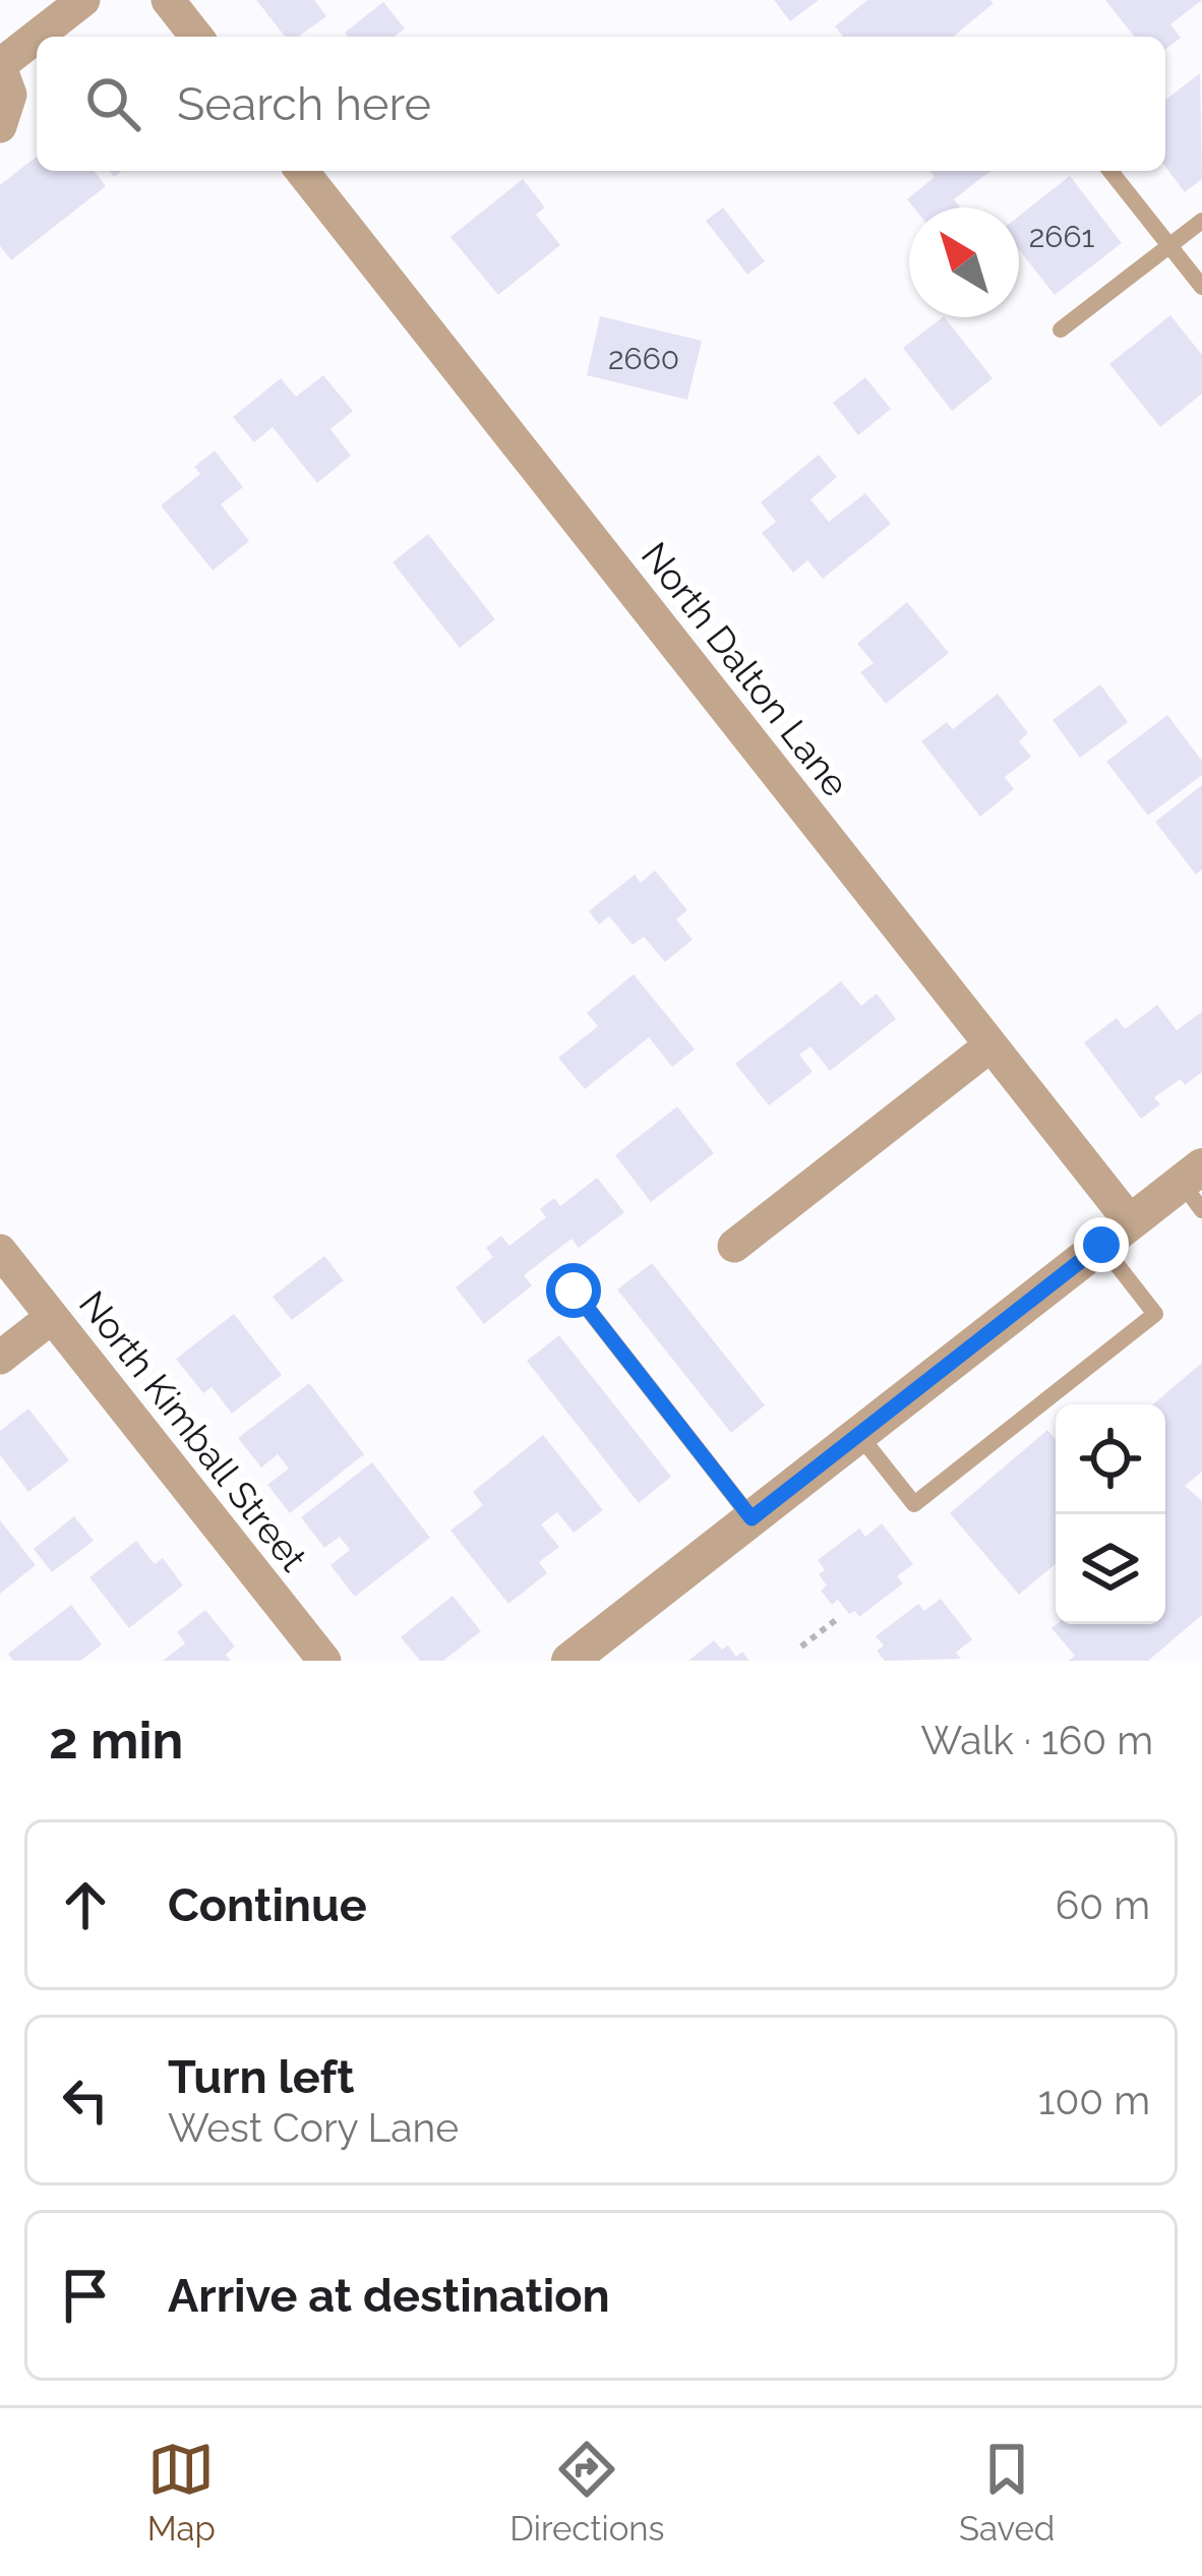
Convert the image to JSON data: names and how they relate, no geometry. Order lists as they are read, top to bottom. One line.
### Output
{"streets":{"street":["North Dalton Lane","North Kimball Street"]},"house_numbers":["2661","2660"],"north":"top left","page":{"search":"Search here","heading":["2 min","Walk · 160 m"],"list":[["Continue","60 m"],["Turn left","West Cory Lane","100 m"],"Arrive at destination"],"nav":["Map","Directions","Saved"]}}
